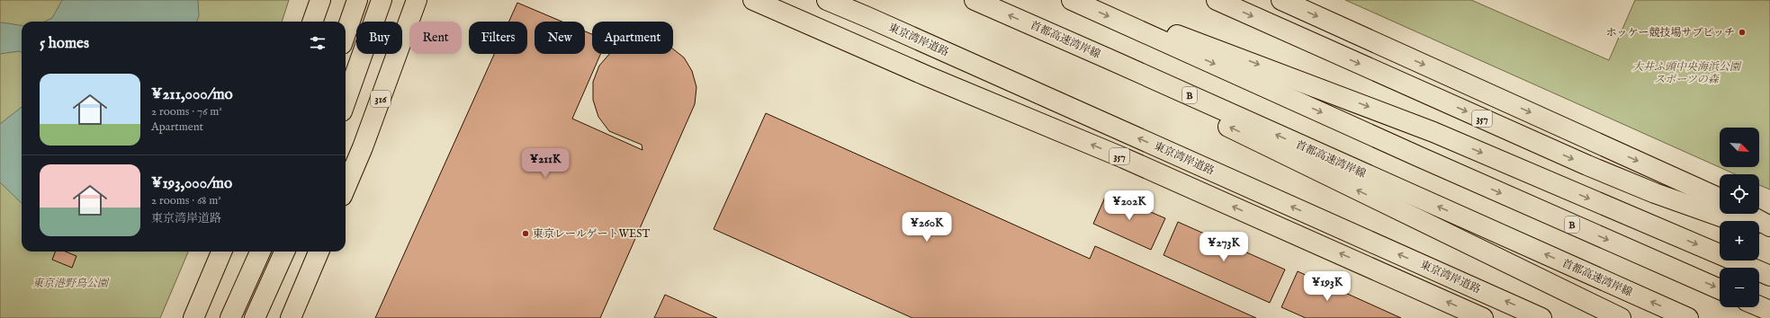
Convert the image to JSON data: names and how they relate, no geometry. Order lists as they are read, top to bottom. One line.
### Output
{"streets":{"main road":["東京湾岸道路","首都高速湾岸線","B","316","357"]},"parks":["大井ふ頭中央海浜公園 スポーツの森","東京港野鳥公園"],"places":["ホッケー競技場サブピッチ","東京レールゲートWEST"],"north":"bottom right","page":{"chip":["Buy","Rent","Filters","New","Apartment"],"heading":"5 homes","list":[{"name":"¥211,000/mo","note":"2 rooms · 76 m² · Apartment"},{"name":"¥193,000/mo","note":"2 rooms · 68 m² · 東京湾岸道路"}],"map_buttons":["+","−"],"price":["¥211K","¥202K","¥260K","¥273K","¥193K"]}}
